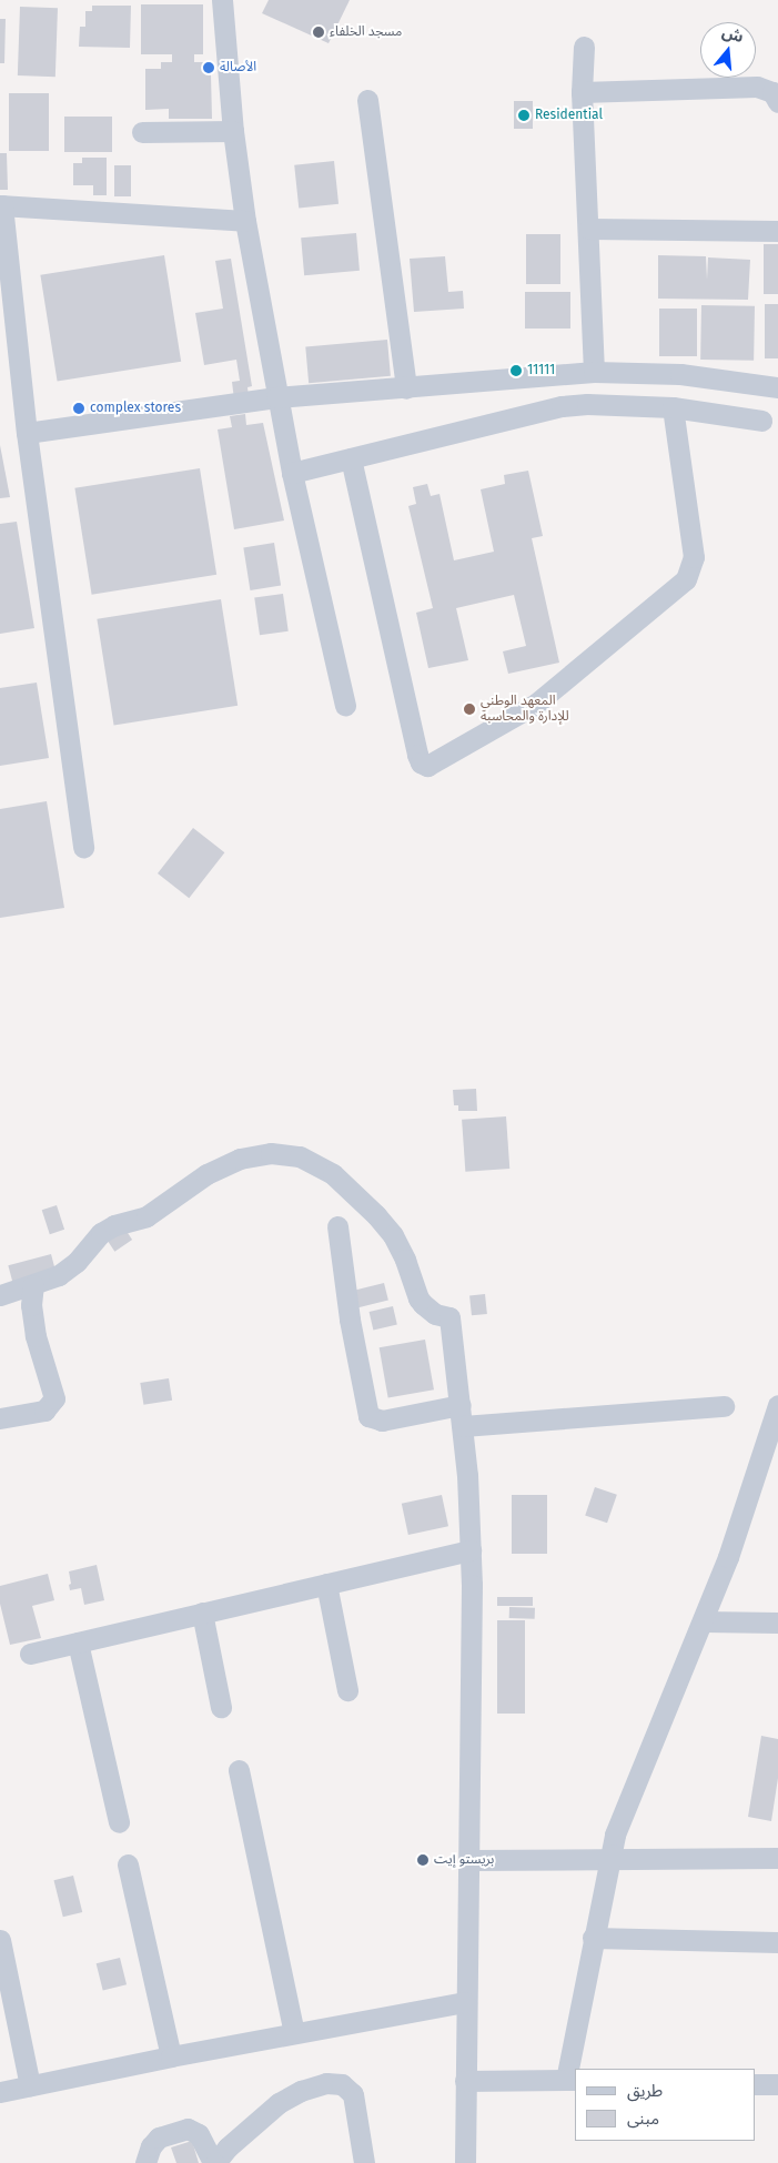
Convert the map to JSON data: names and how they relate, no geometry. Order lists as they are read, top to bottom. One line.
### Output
{"places":["مسجد الخلفاء","الأصالة","Residential","11111","complex stores","المعهد الوطني للإدارة والمحاسبة","بريستو إيت"],"legend":["طريق","مبنى"],"north":"top"}
